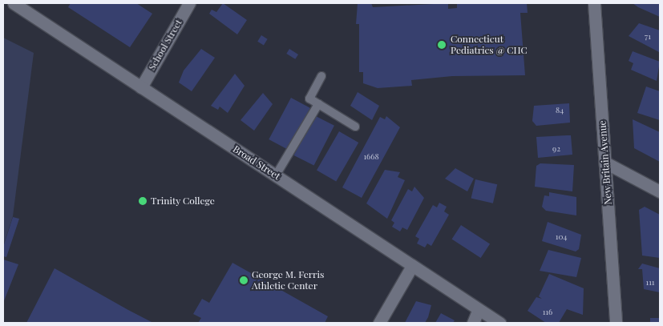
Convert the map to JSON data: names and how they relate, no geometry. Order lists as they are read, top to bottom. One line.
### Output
{"streets":{"main road":["School Street","Broad Street","New Britain Avenue"]},"crossings":[["School Street","Broad Street"]],"places":["Connecticut Pediatrics @ CHC","Trinity College","George M. Ferris Athletic Center"],"house_numbers":["71","84","92","1668","104","111","116"]}
